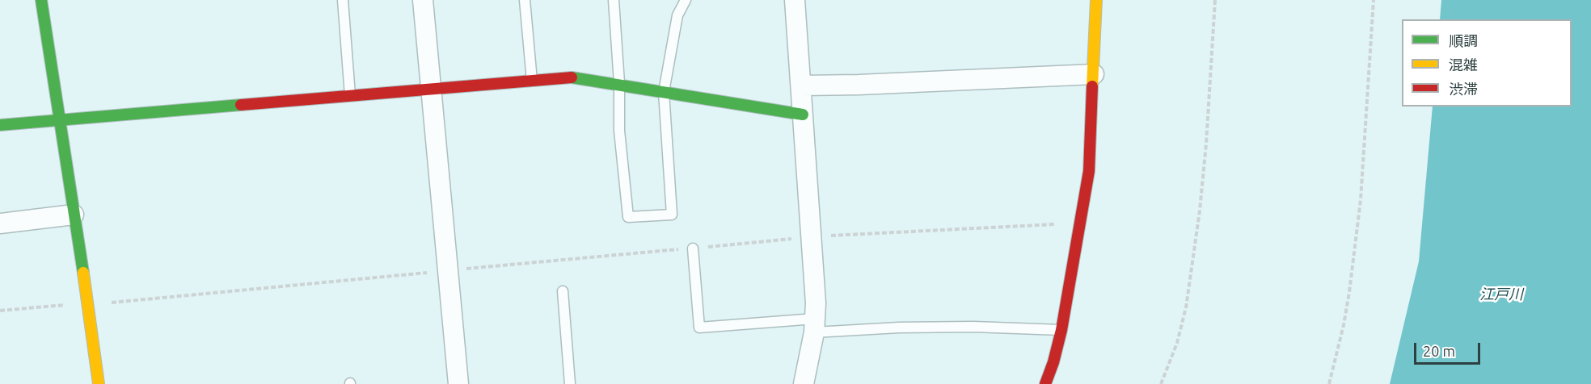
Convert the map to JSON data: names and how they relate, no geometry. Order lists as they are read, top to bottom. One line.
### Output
{"water":["江戸川"],"legend":["順調","混雑","渋滞"],"scale_bar":"20 m"}
